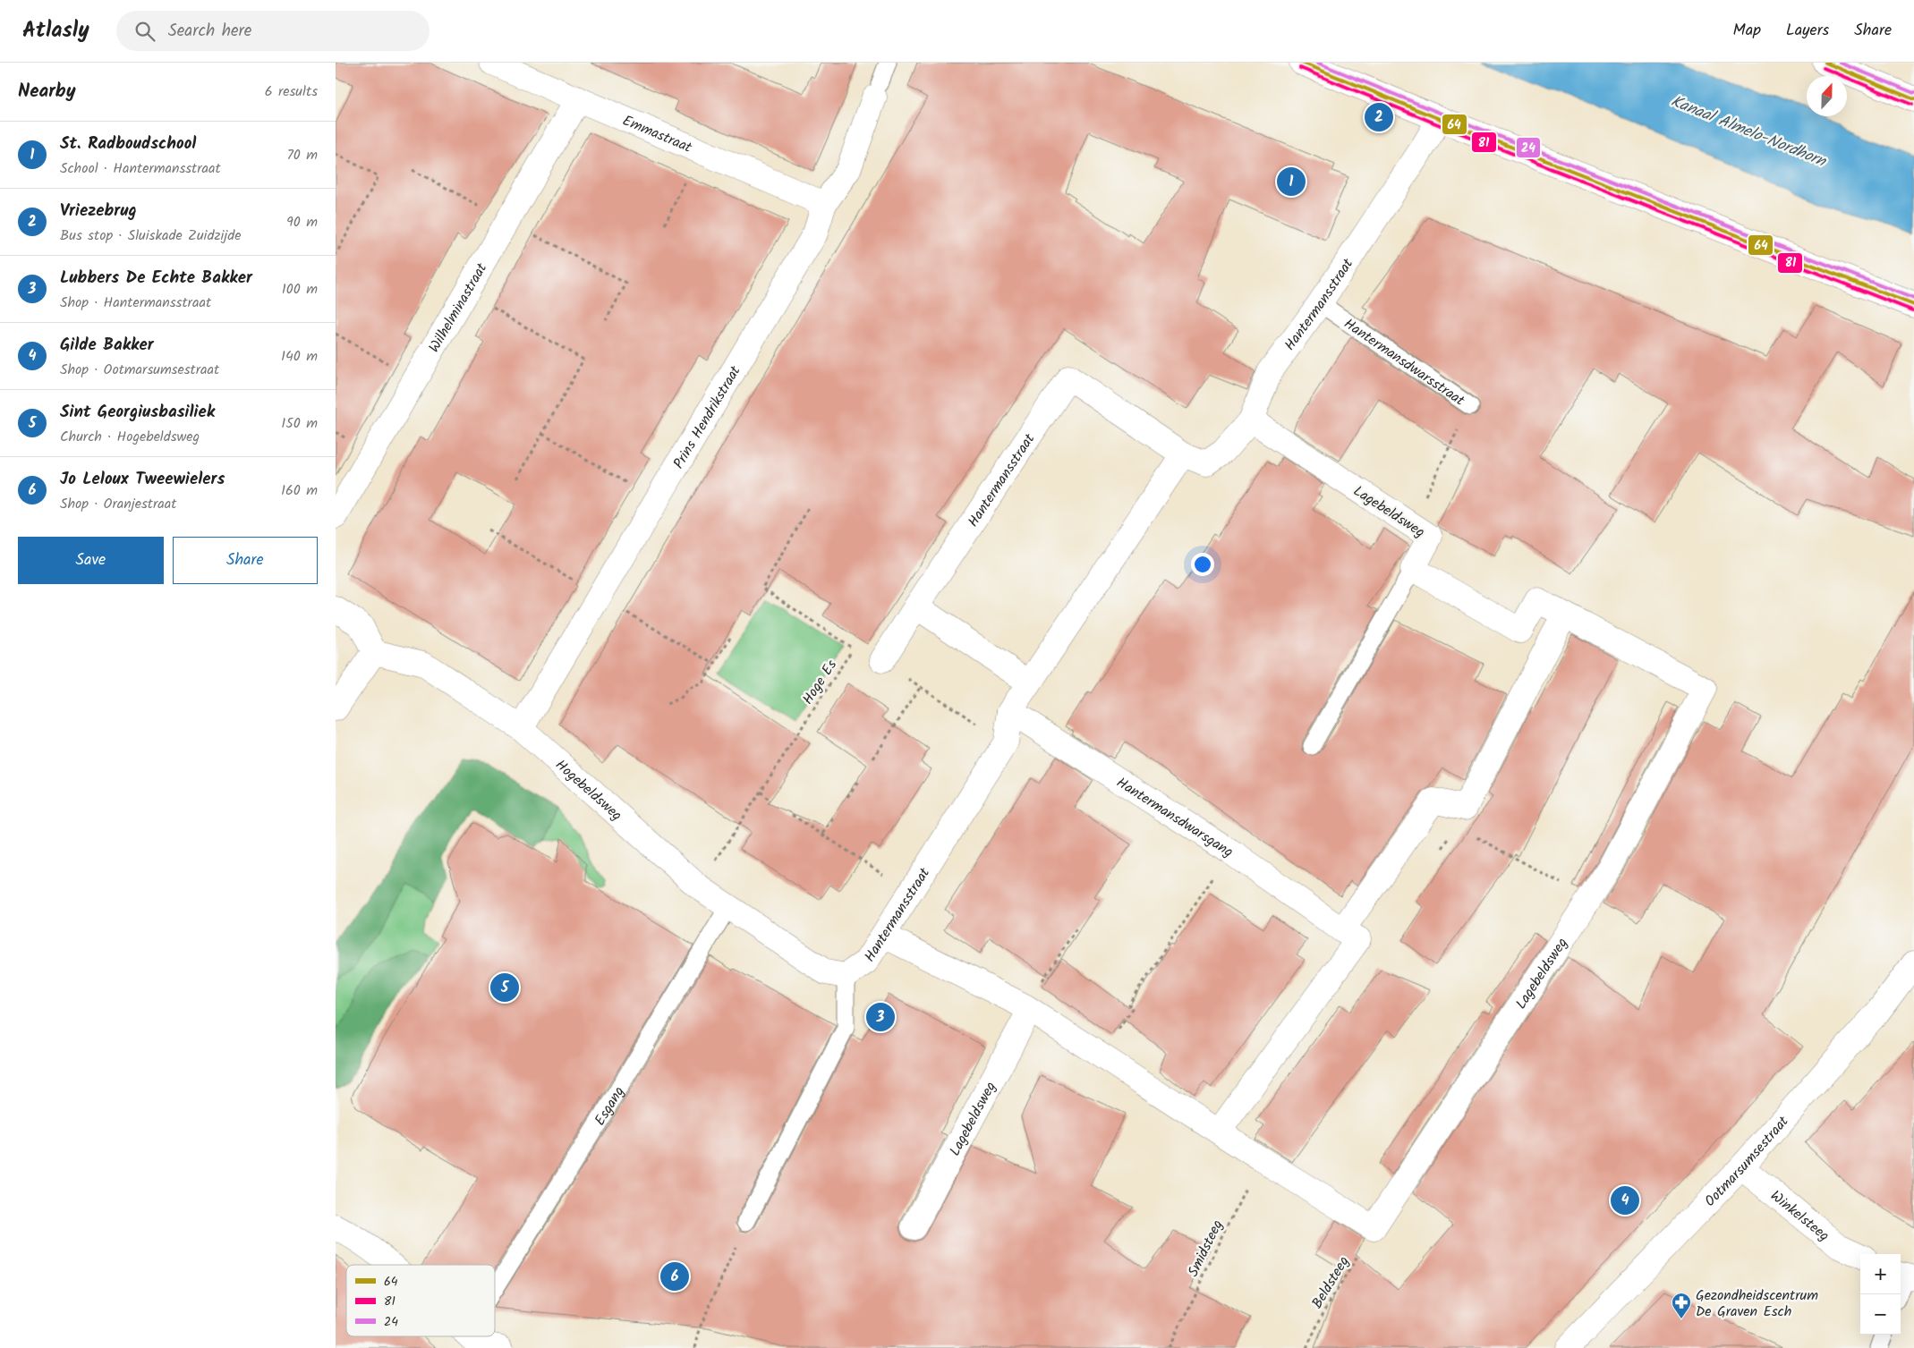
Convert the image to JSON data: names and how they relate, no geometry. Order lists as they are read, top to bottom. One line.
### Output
{"streets":{"street":["Emmastraat","Hantermansstraat","Wilhelminastraat","Prins Hendrikstraat","Lagebeldsweg","Hogebeldsweg","Hantermansdwarsgang","Ootmarsumsestraat","Winkelsteeg"],"lane":["Hantermansdwarsstraat","Esgang"],"path":["Hoge Es","Smidsteeg","Beldsteeg"]},"crossings":[["Emmastraat","Wilhelminastraat"],["Emmastraat","Prins Hendrikstraat"],["Hantermansstraat","Hantermansdwarsstraat"],["Hantermansstraat","Lagebeldsweg"],["Hantermansstraat","Hoge Es"],["Hantermansstraat","Hogebeldsweg"],["Hantermansstraat","Hantermansdwarsgang"],["Hantermansdwarsstraat","Lagebeldsweg"],["Prins Hendrikstraat","Hogebeldsweg"],["Lagebeldsweg","Beldsteeg"],["Hoge Es","Hogebeldsweg"],["Hogebeldsweg","Esgang"],["Ootmarsumsestraat","Winkelsteeg"]],"water":["Kanaal Almelo-Nordhorn"],"places":{"pharmacy":["Gezondheidscentrum De Graven Esch"]},"lines":["transit line 64","transit line 24","transit line 81"],"legend":["64","81","24"],"north":"top","page":{"header":"Atlasly","search":"Search here","nav":["Map","Layers","Share"],"heading":["Nearby","6 results"],"pins":["2","1","5","3","4","6"],"list":[{"mark":"1","name":"St. Radboudschool","note":"School · Hantermansstraat","value":"70 m"},{"mark":"2","name":"Vriezebrug","note":"Bus stop · Sluiskade Zuidzijde","value":"90 m"},{"mark":"3","name":"Lubbers De Echte Bakker","note":"Shop · Hantermansstraat","value":"100 m"},{"mark":"4","name":"Gilde Bakker","note":"Shop · Ootmarsumsestraat","value":"140 m"},{"mark":"5","name":"Sint Georgiusbasiliek","note":"Church · Hogebeldsweg","value":"150 m"},{"mark":"6","name":"Jo Leloux Tweewielers","note":"Shop · Oranjestraat","value":"160 m"}],"buttons":["Save","Share"],"map_buttons":["+","−"]}}
